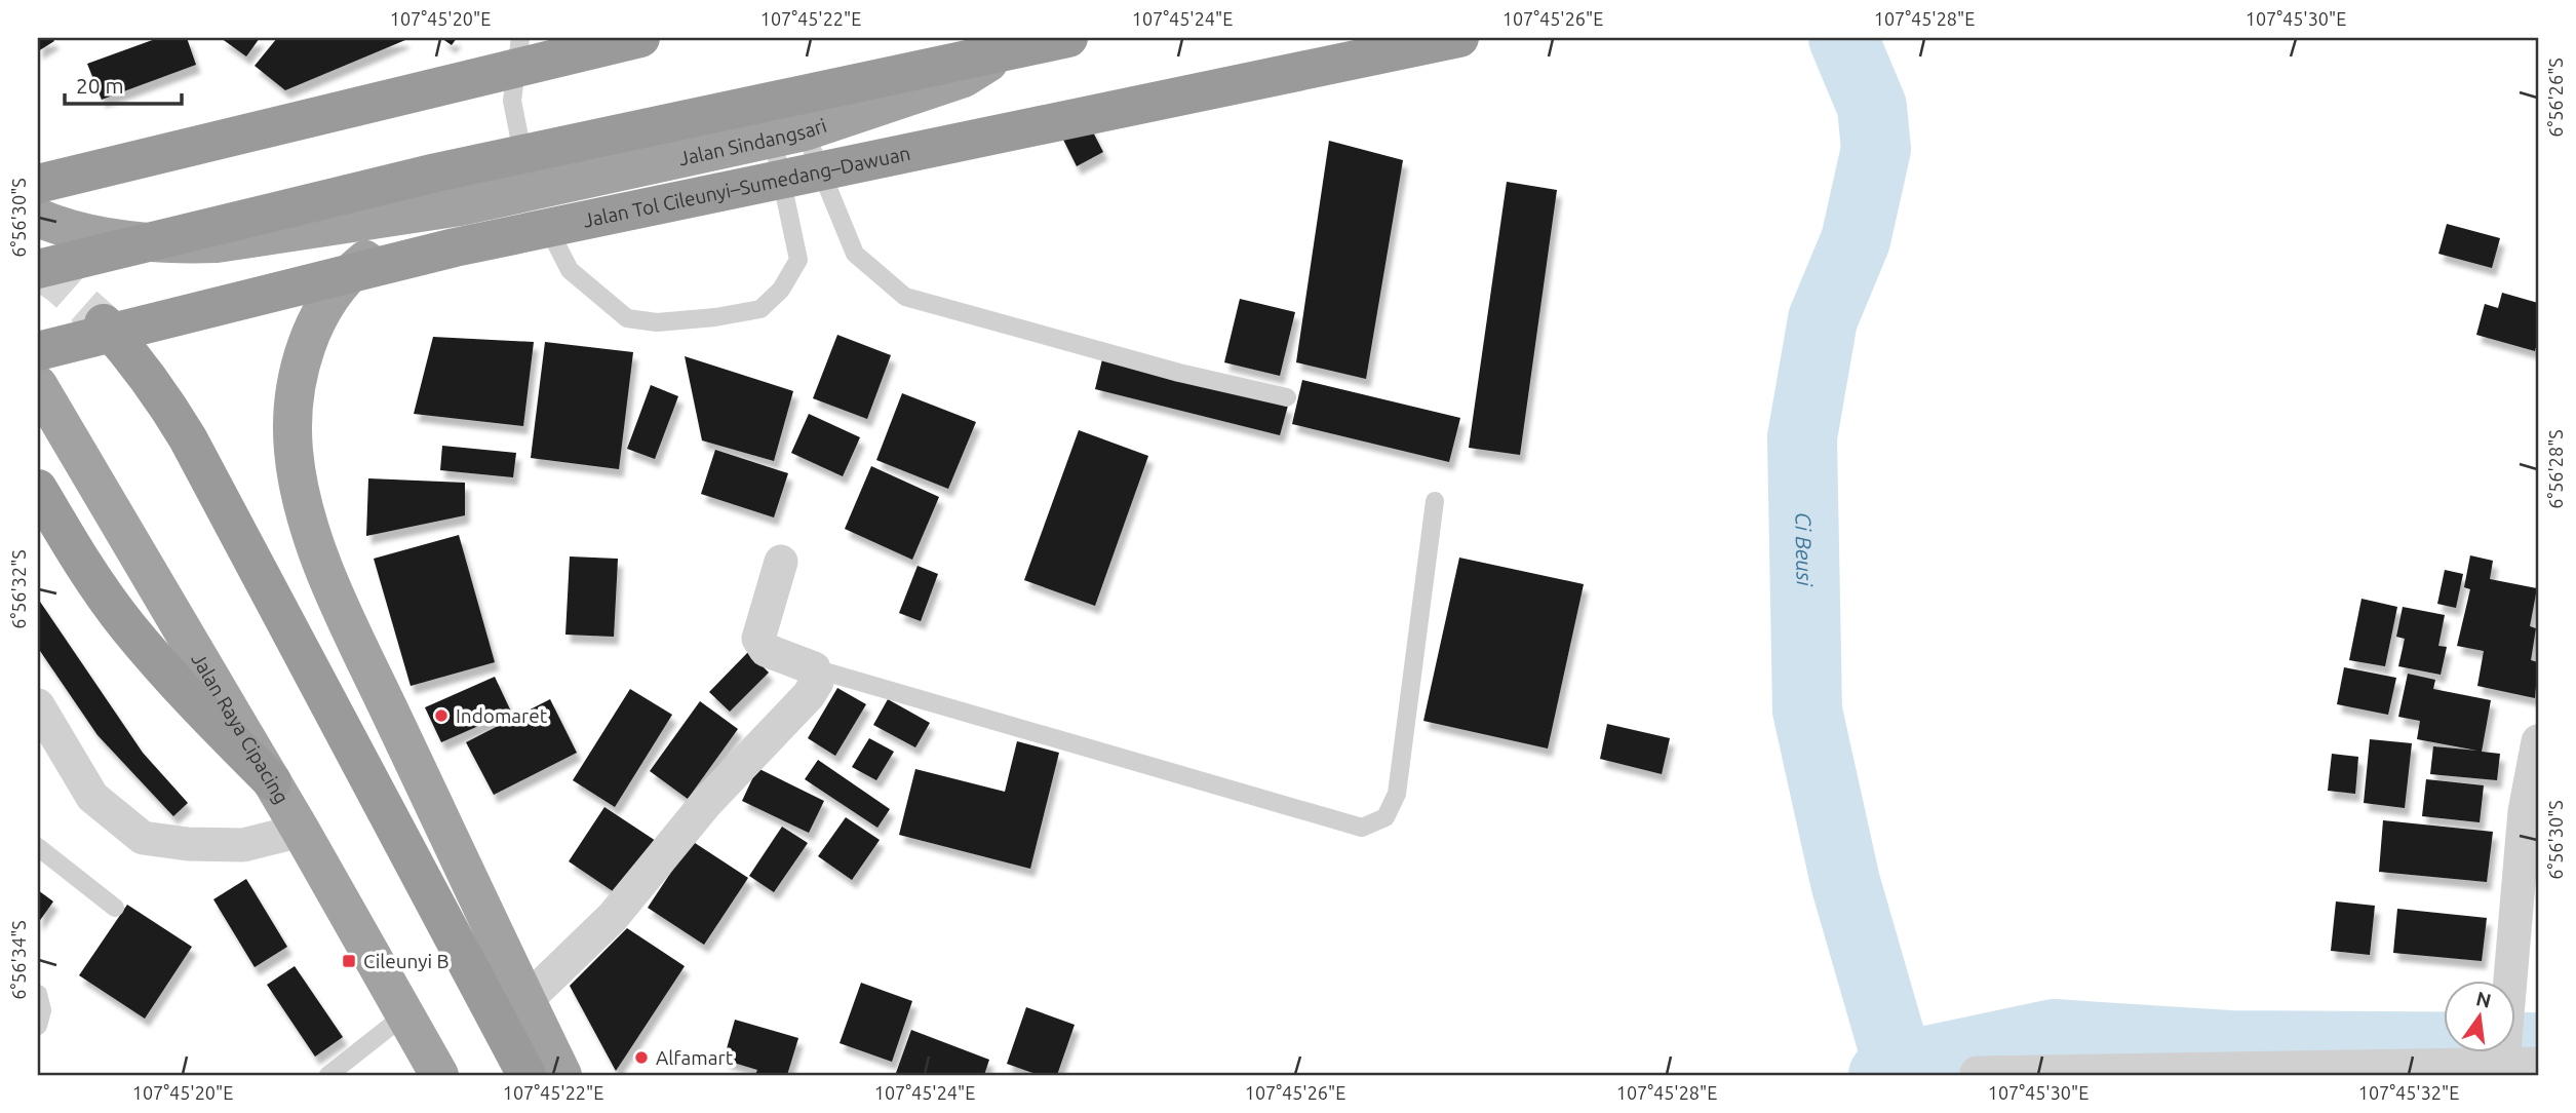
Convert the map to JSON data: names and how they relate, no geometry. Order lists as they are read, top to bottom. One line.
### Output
{"streets":{"highway":["Jalan Sindangsari","Jalan Tol Cileunyi–Sumedang–Dawuan","Jalan Raya Cipacing"]},"water":["Ci Beusi"],"places":{"other":["Indomaret","Alfamart"],"transit":["Cileunyi B"]},"scale_bar":"20 m","north":"top","coordinates":["107°45'20\"E","107°45'22\"E","107°45'24\"E","107°45'26\"E","107°45'28\"E","107°45'30\"E","6°56'26\"S","6°56'30\"S","6°56'28\"S","6°56'32\"S","6°56'34\"S","107°45'32\"E"]}
